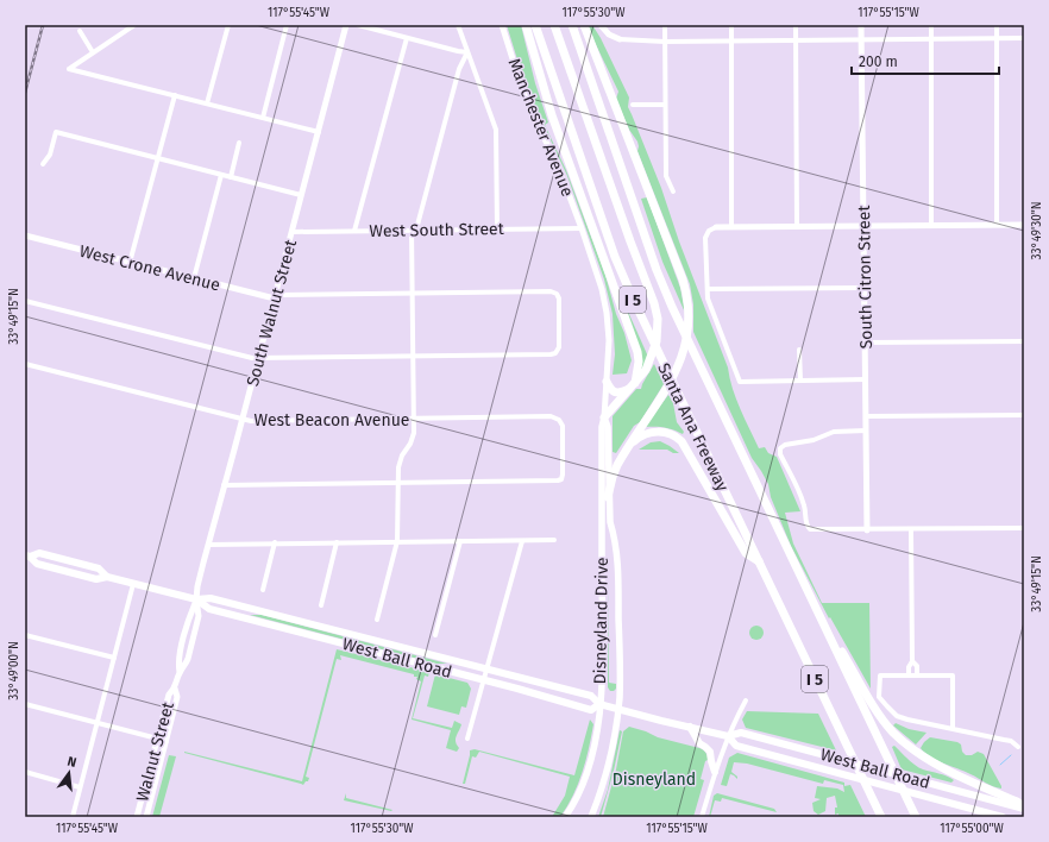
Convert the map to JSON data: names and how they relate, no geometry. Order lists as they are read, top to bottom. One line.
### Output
{"streets":{"highway":["I 5","Santa Ana Freeway"],"main road":["Disneyland Drive","West Ball Road"],"street":["Manchester Avenue","West South Street","West Crone Avenue","South Citron Street","South Walnut Street","West Beacon Avenue","Walnut Street"]},"crossings":[["Manchester Avenue","West South Street"],["Manchester Avenue","Disneyland Drive"],["West South Street","South Walnut Street"],["West South Street","Disneyland Drive"],["West Crone Avenue","South Walnut Street"],["South Walnut Street","West Beacon Avenue"],["South Walnut Street","West Ball Road"],["South Walnut Street","Walnut Street"],["Disneyland Drive","West Ball Road"],["West Ball Road","Walnut Street"]],"parks":["Disneyland"],"scale_bar":"200 m","north":"top","coordinates":["117°55'45\"W","117°55'30\"W","117°55'15\"W","33°49'30\"N","33°49'15\"N","33°49'00\"N","117°55'00\"W"]}
